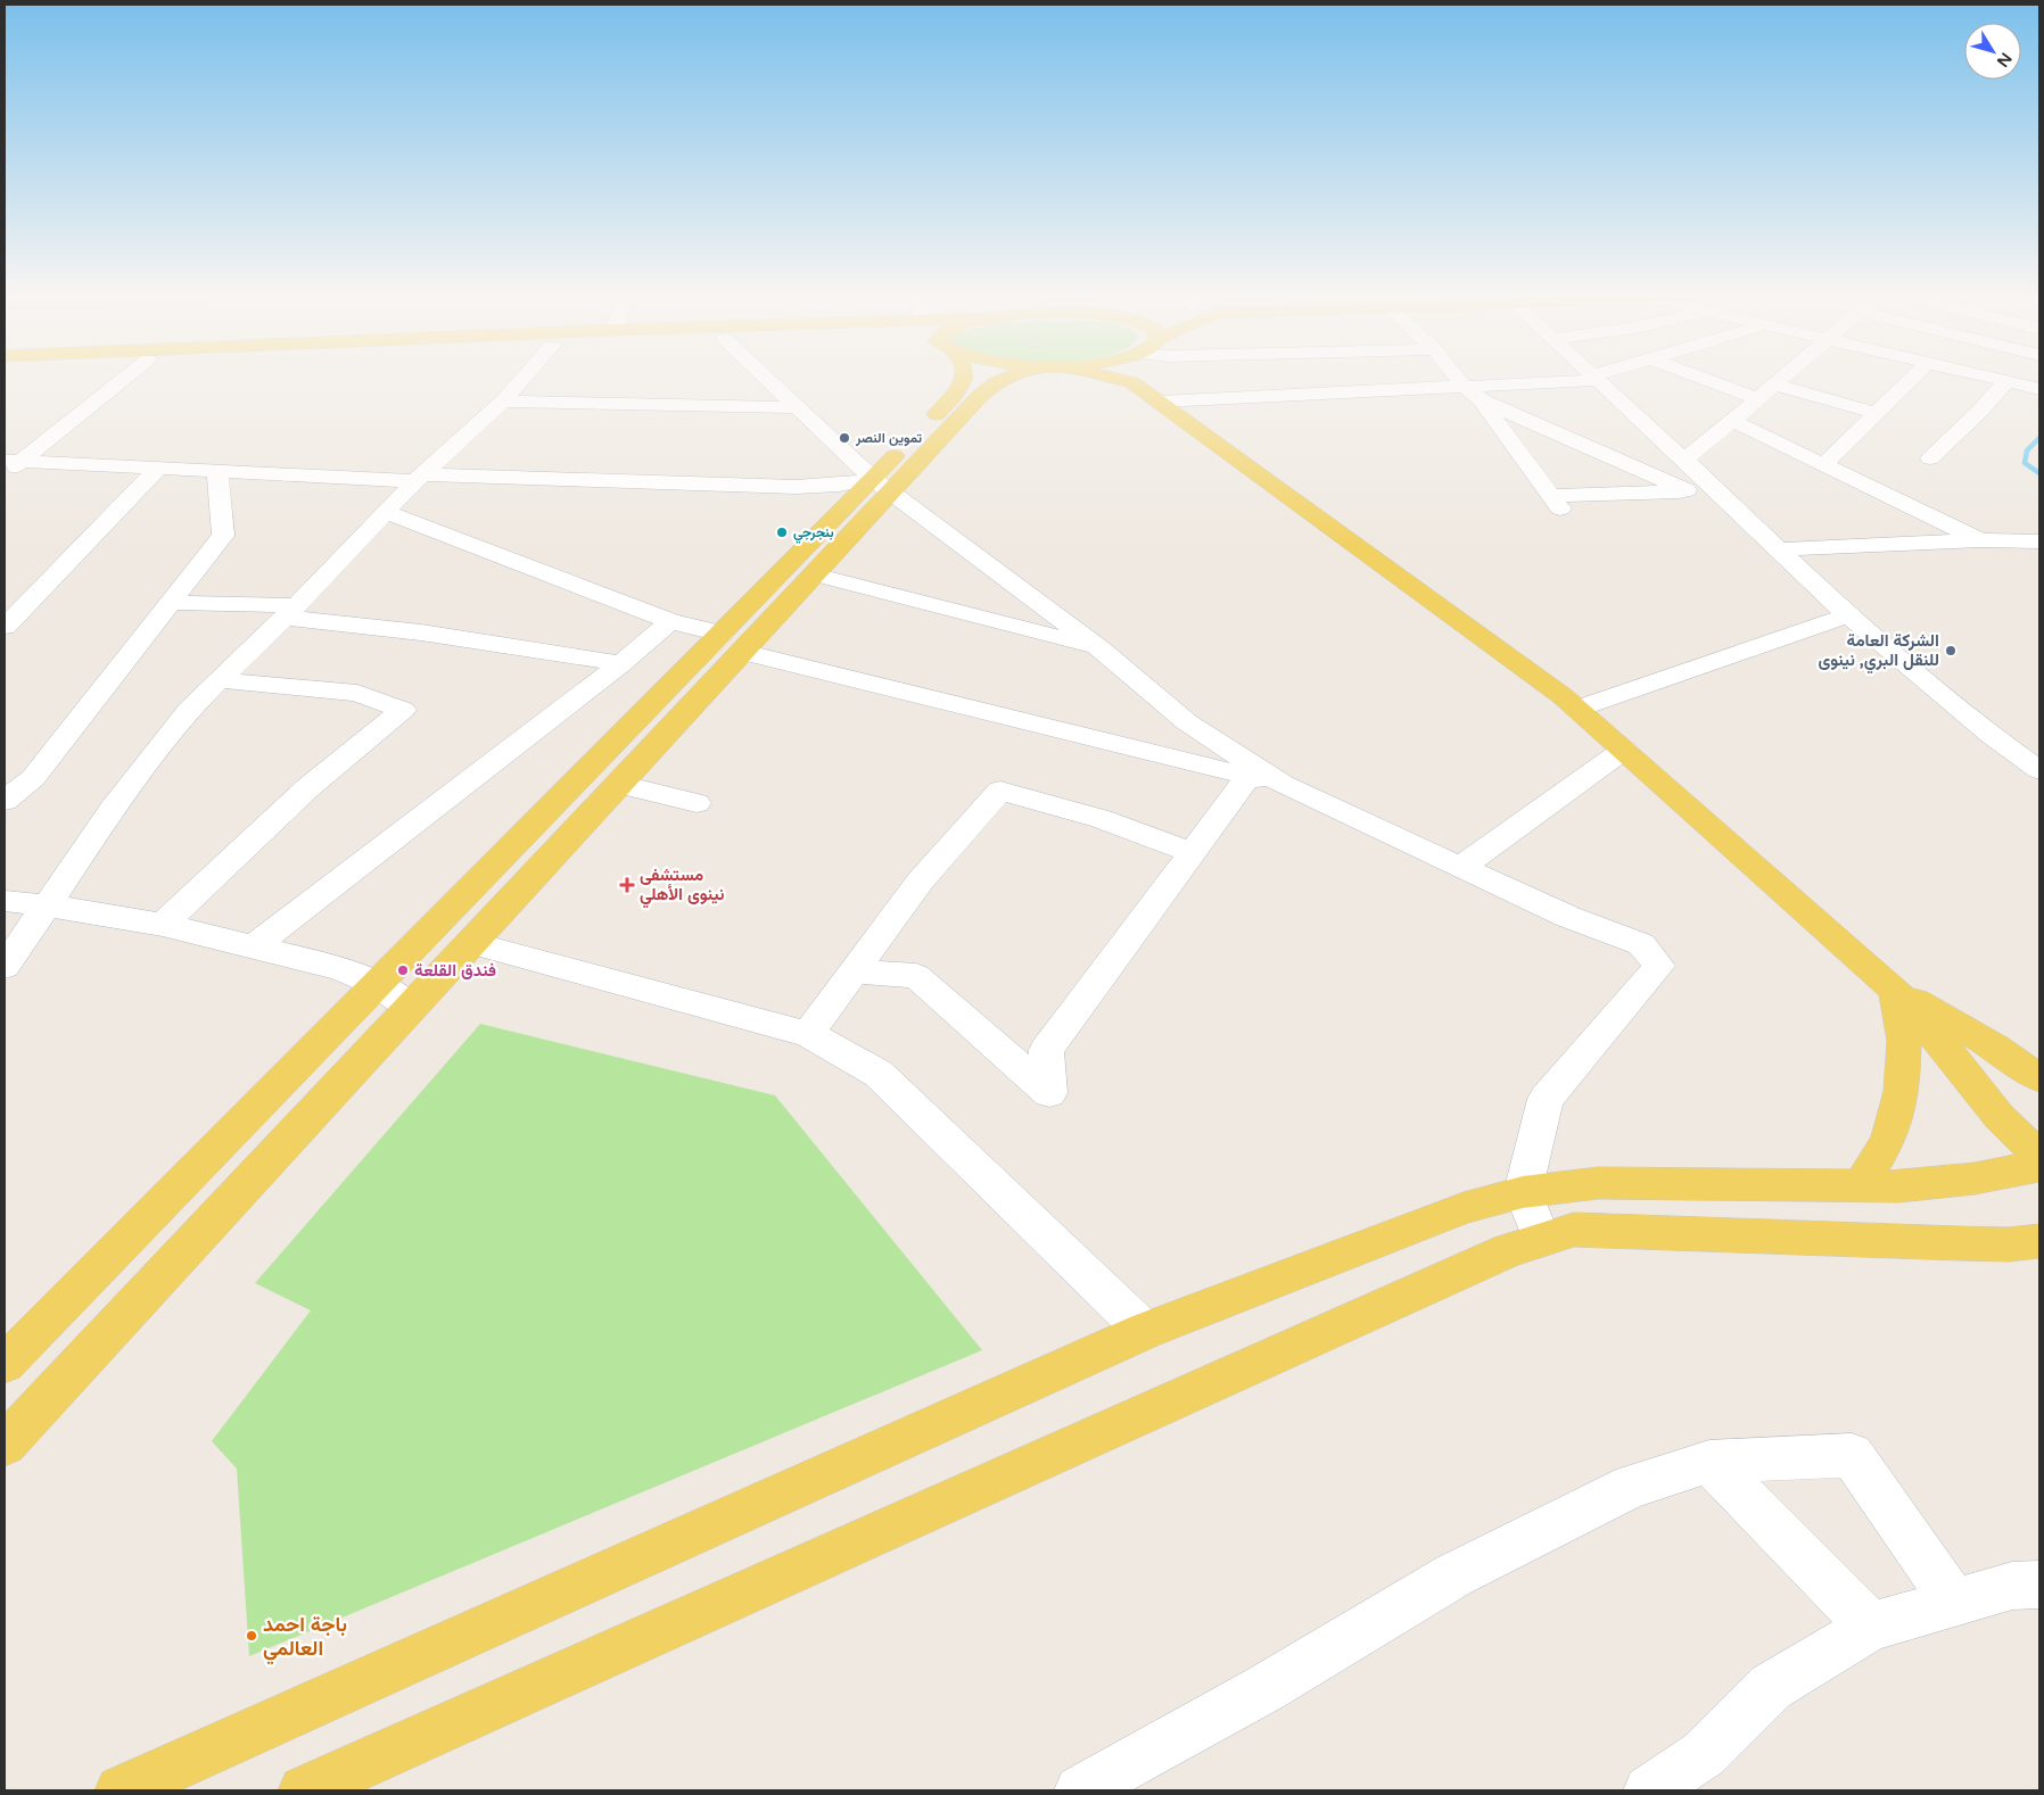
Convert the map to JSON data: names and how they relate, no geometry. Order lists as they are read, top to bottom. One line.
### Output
{"places":{"other":["تموين النصر","بنجرجي","الشركة العامة للنقل البري, نينوى","فندق القلعة","باجة احمد العالمي"],"health":["مستشفى نينوى الأهلي"]},"north":"bottom right"}
